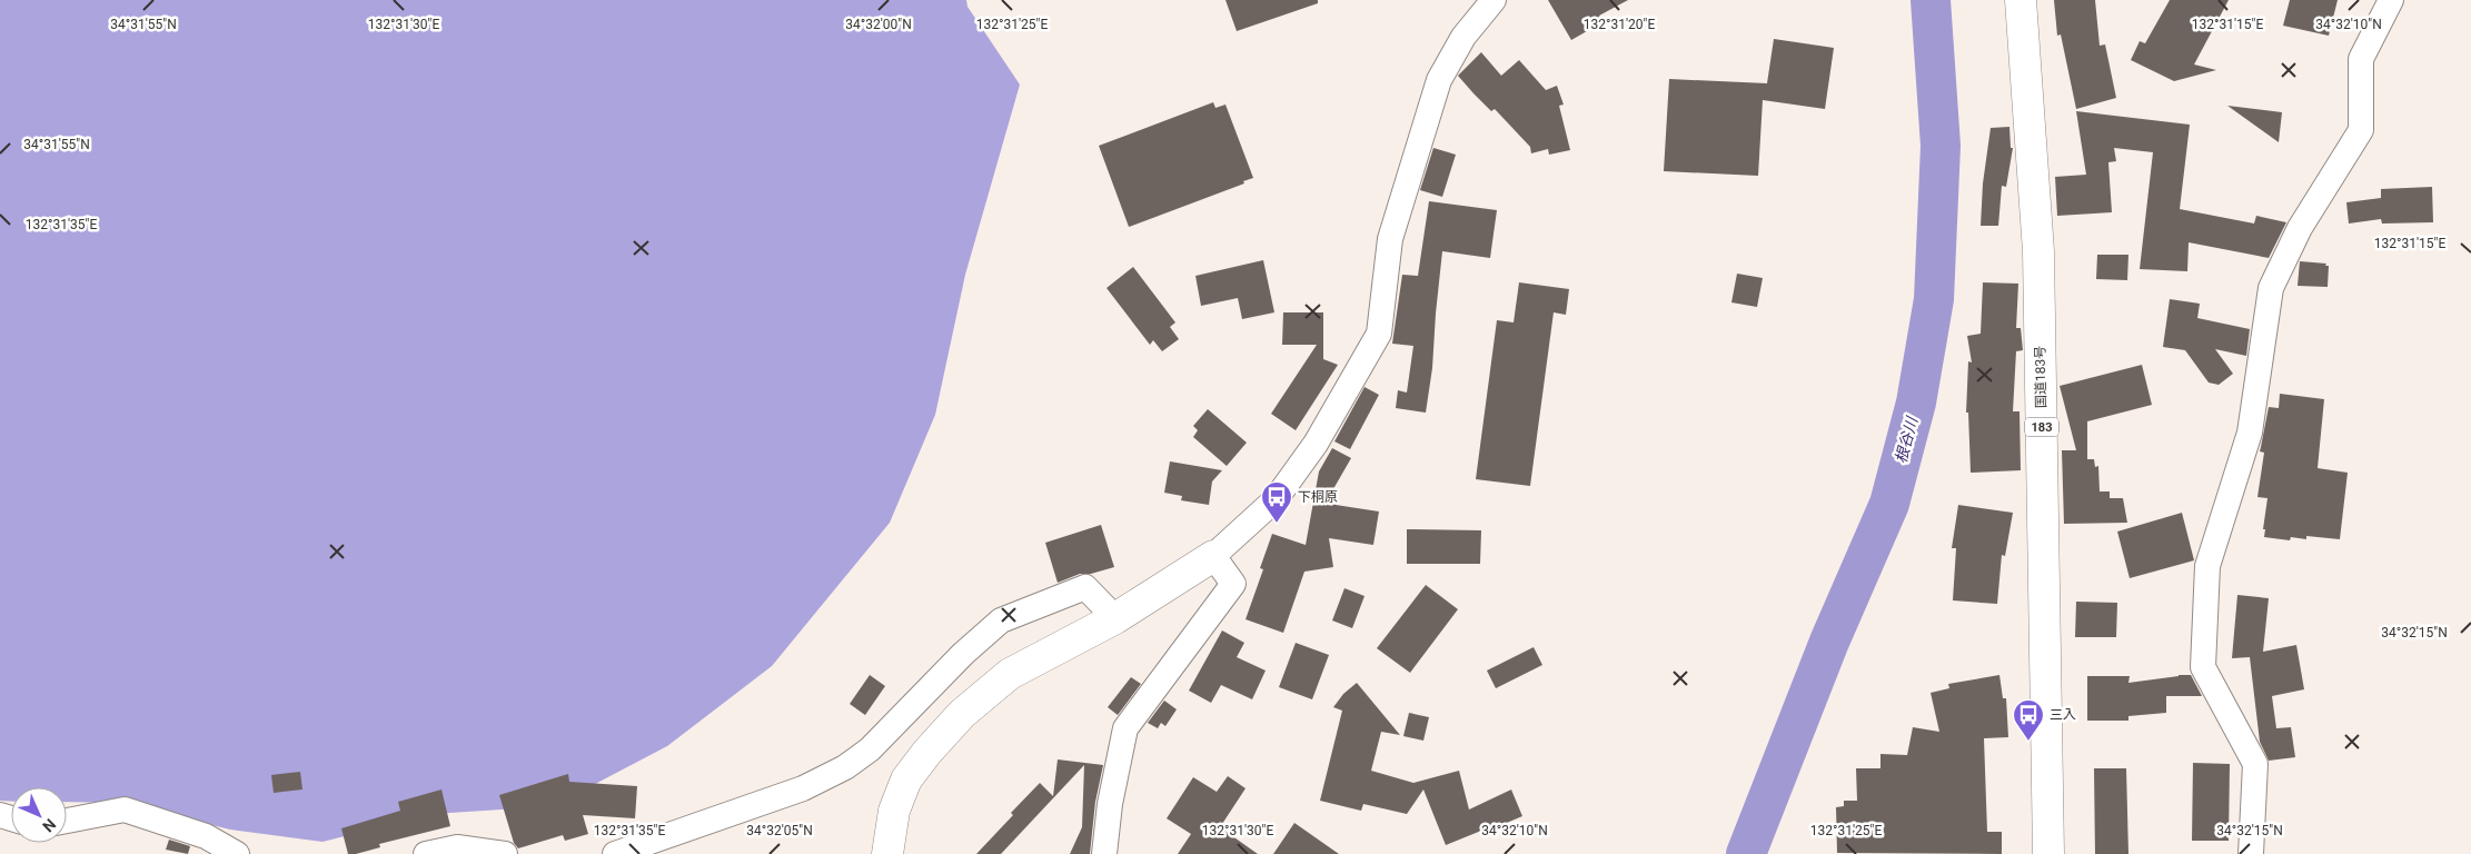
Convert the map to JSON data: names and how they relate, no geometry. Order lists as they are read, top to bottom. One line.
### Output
{"streets":{"main road":["国道183号","183"]},"water":["根谷川"],"places":{"bus stop":["下桐原","三入"]},"north":"bottom right","coordinates":["34°31'55\"N","132°31'30\"E","34°32'00\"N","132°31'25\"E","132°31'20\"E","132°31'15\"E","34°32'10\"N","132°31'35\"E","34°32'15\"N","34°32'05\"N"]}
